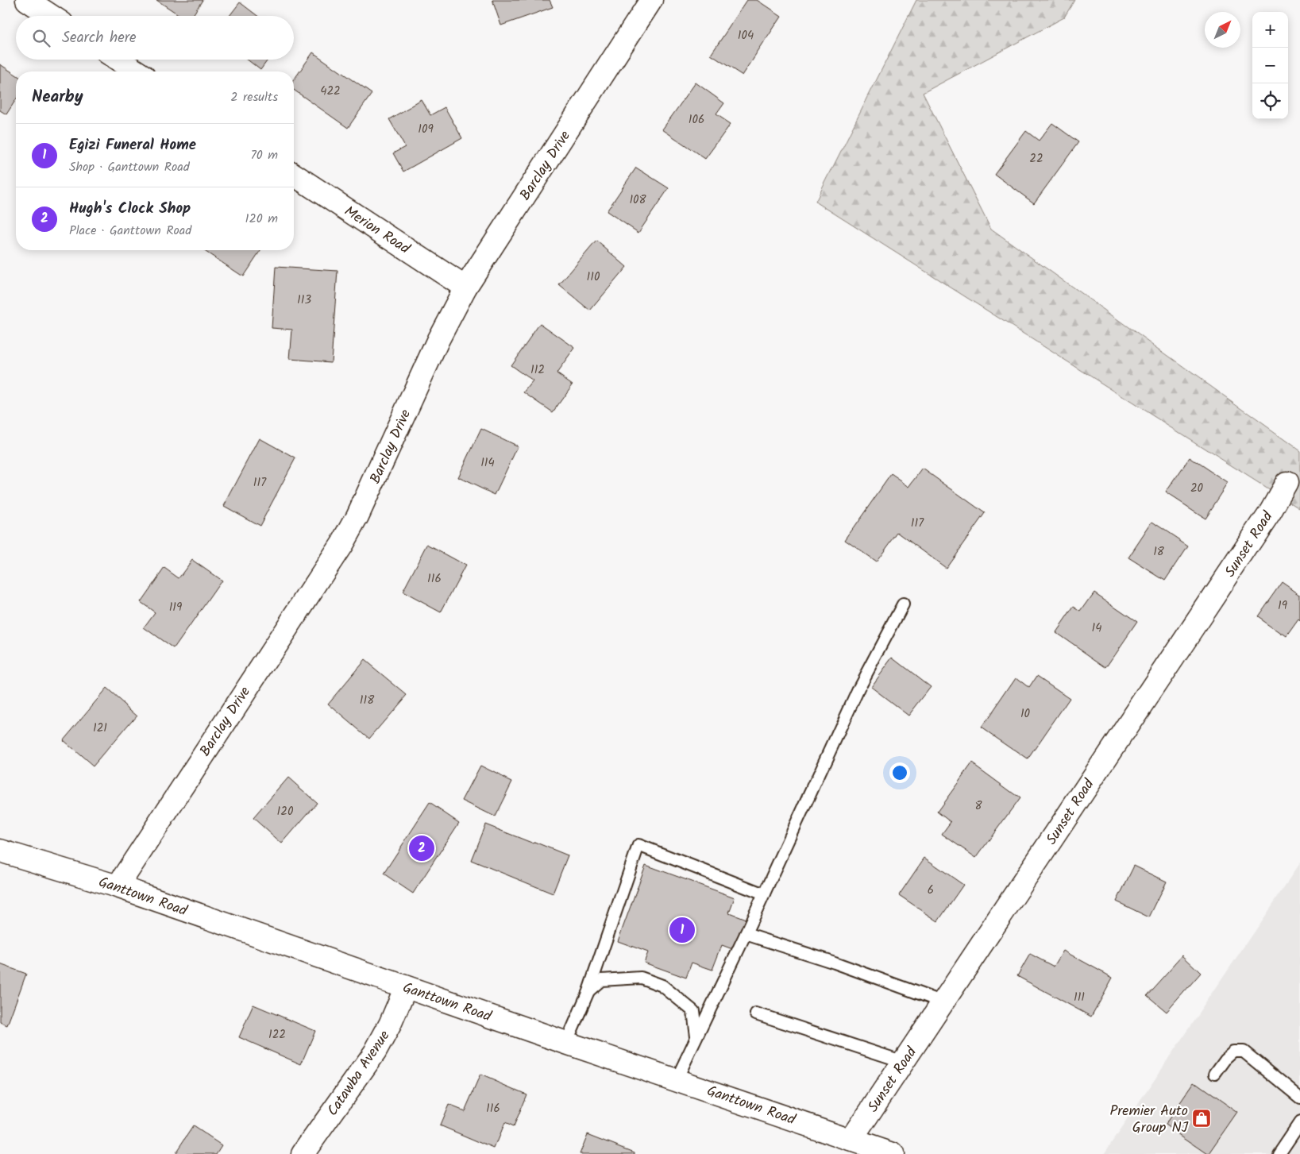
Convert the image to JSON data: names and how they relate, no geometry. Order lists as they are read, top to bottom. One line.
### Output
{"streets":{"street":["Barclay Drive","Merion Road","Sunset Road","Ganttown Road","Catawba Avenue"]},"crossings":[["Barclay Drive","Merion Road"],["Barclay Drive","Ganttown Road"],["Sunset Road","Ganttown Road"],["Ganttown Road","Catawba Avenue"]],"places":{"shop":["Premier Auto Group NJ"]},"house_numbers":["104","422","106","109","22","108","110","113","112","114","117","20","117","18","116","19","119","14","118","10","121","8","120","6","111","122","116"],"north":"top right","page":{"map_buttons":["+","−"],"search":"Search here","heading":["Nearby","2 results"],"list":[{"mark":"1","name":"Egizi Funeral Home","note":"Shop · Ganttown Road","value":"70 m"},{"mark":"2","name":"Hugh's Clock Shop","note":"Place · Ganttown Road","value":"120 m"}],"pins":["2","1"]}}
